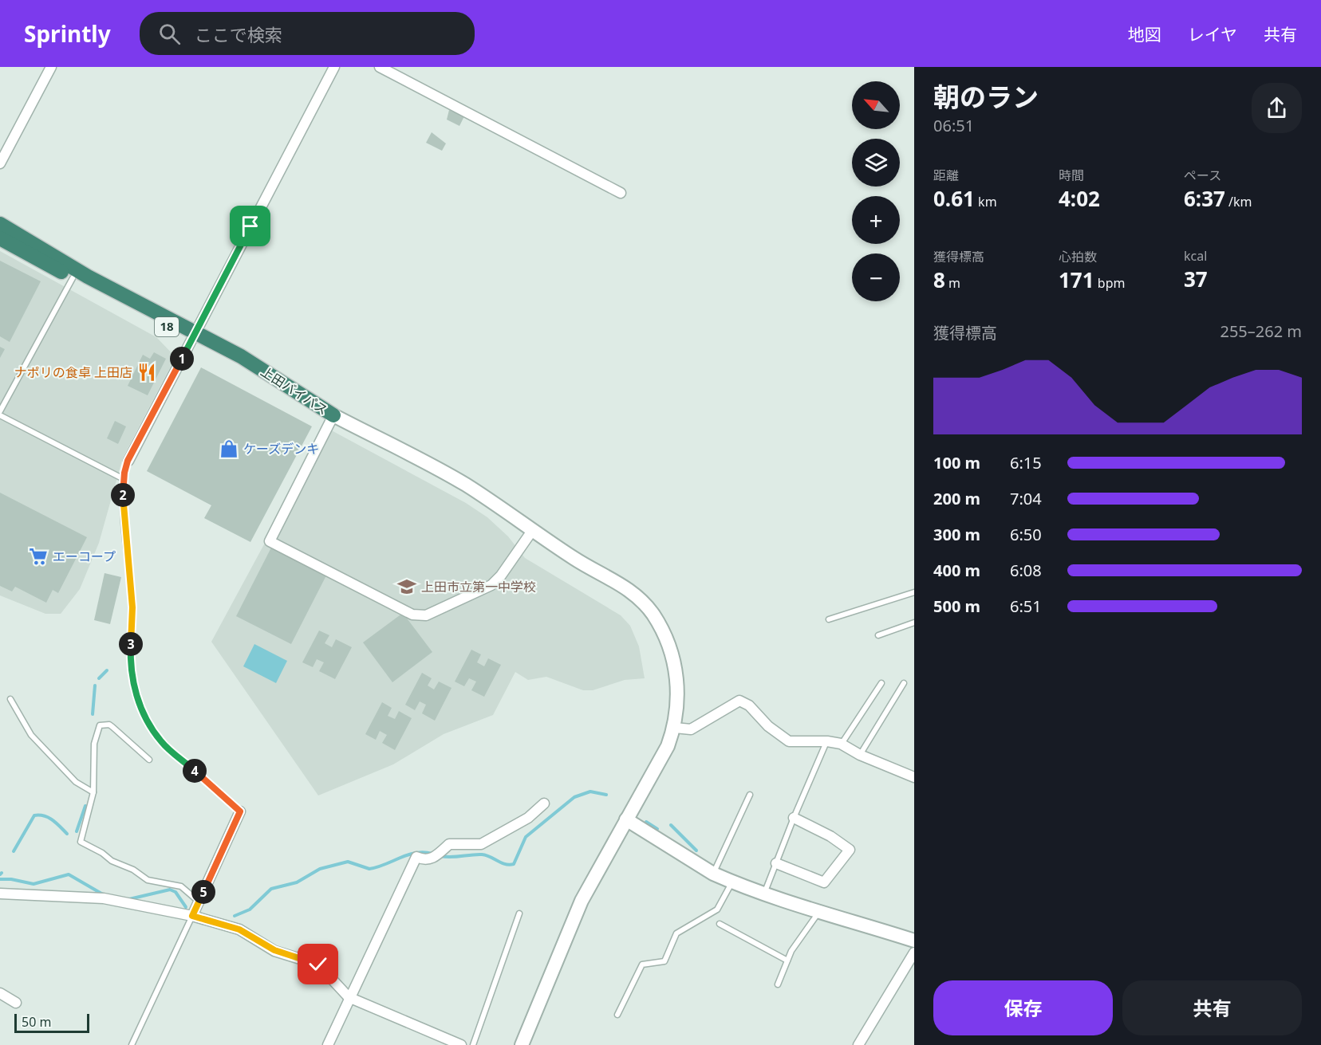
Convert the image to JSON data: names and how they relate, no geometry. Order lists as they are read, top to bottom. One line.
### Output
{"streets":{"highway":["18","上田バイパス"]},"places":{"restaurant":["ナポリの食卓 上田店"],"shop":["ケーズデンキ"],"supermarket":["エーコープ"],"school or university":["上田市立第一中学校"]},"scale_bar":"50 m","north":"top left","page":{"header":"Sprintly","search":"ここで検索","nav":["地図","レイヤ","共有"],"heading":["朝のラン","06:51"],"map_buttons":["+","−"],"stats":[["距離","0.61 km"],["時間","4:02"],["ペース","6:37 /km"],["獲得標高","8 m"],["心拍数","171 bpm"],["kcal","37"]],"chart":["獲得標高","255–262 m"],"pins":["1","2","3","4","5"],"list":[{"name":"100 m","note":"6:15"},{"name":"200 m","note":"7:04"},{"name":"300 m","note":"6:50"},{"name":"400 m","note":"6:08"},{"name":"500 m","note":"6:51"}],"buttons":["保存","共有"],"scale":"50 m"}}
